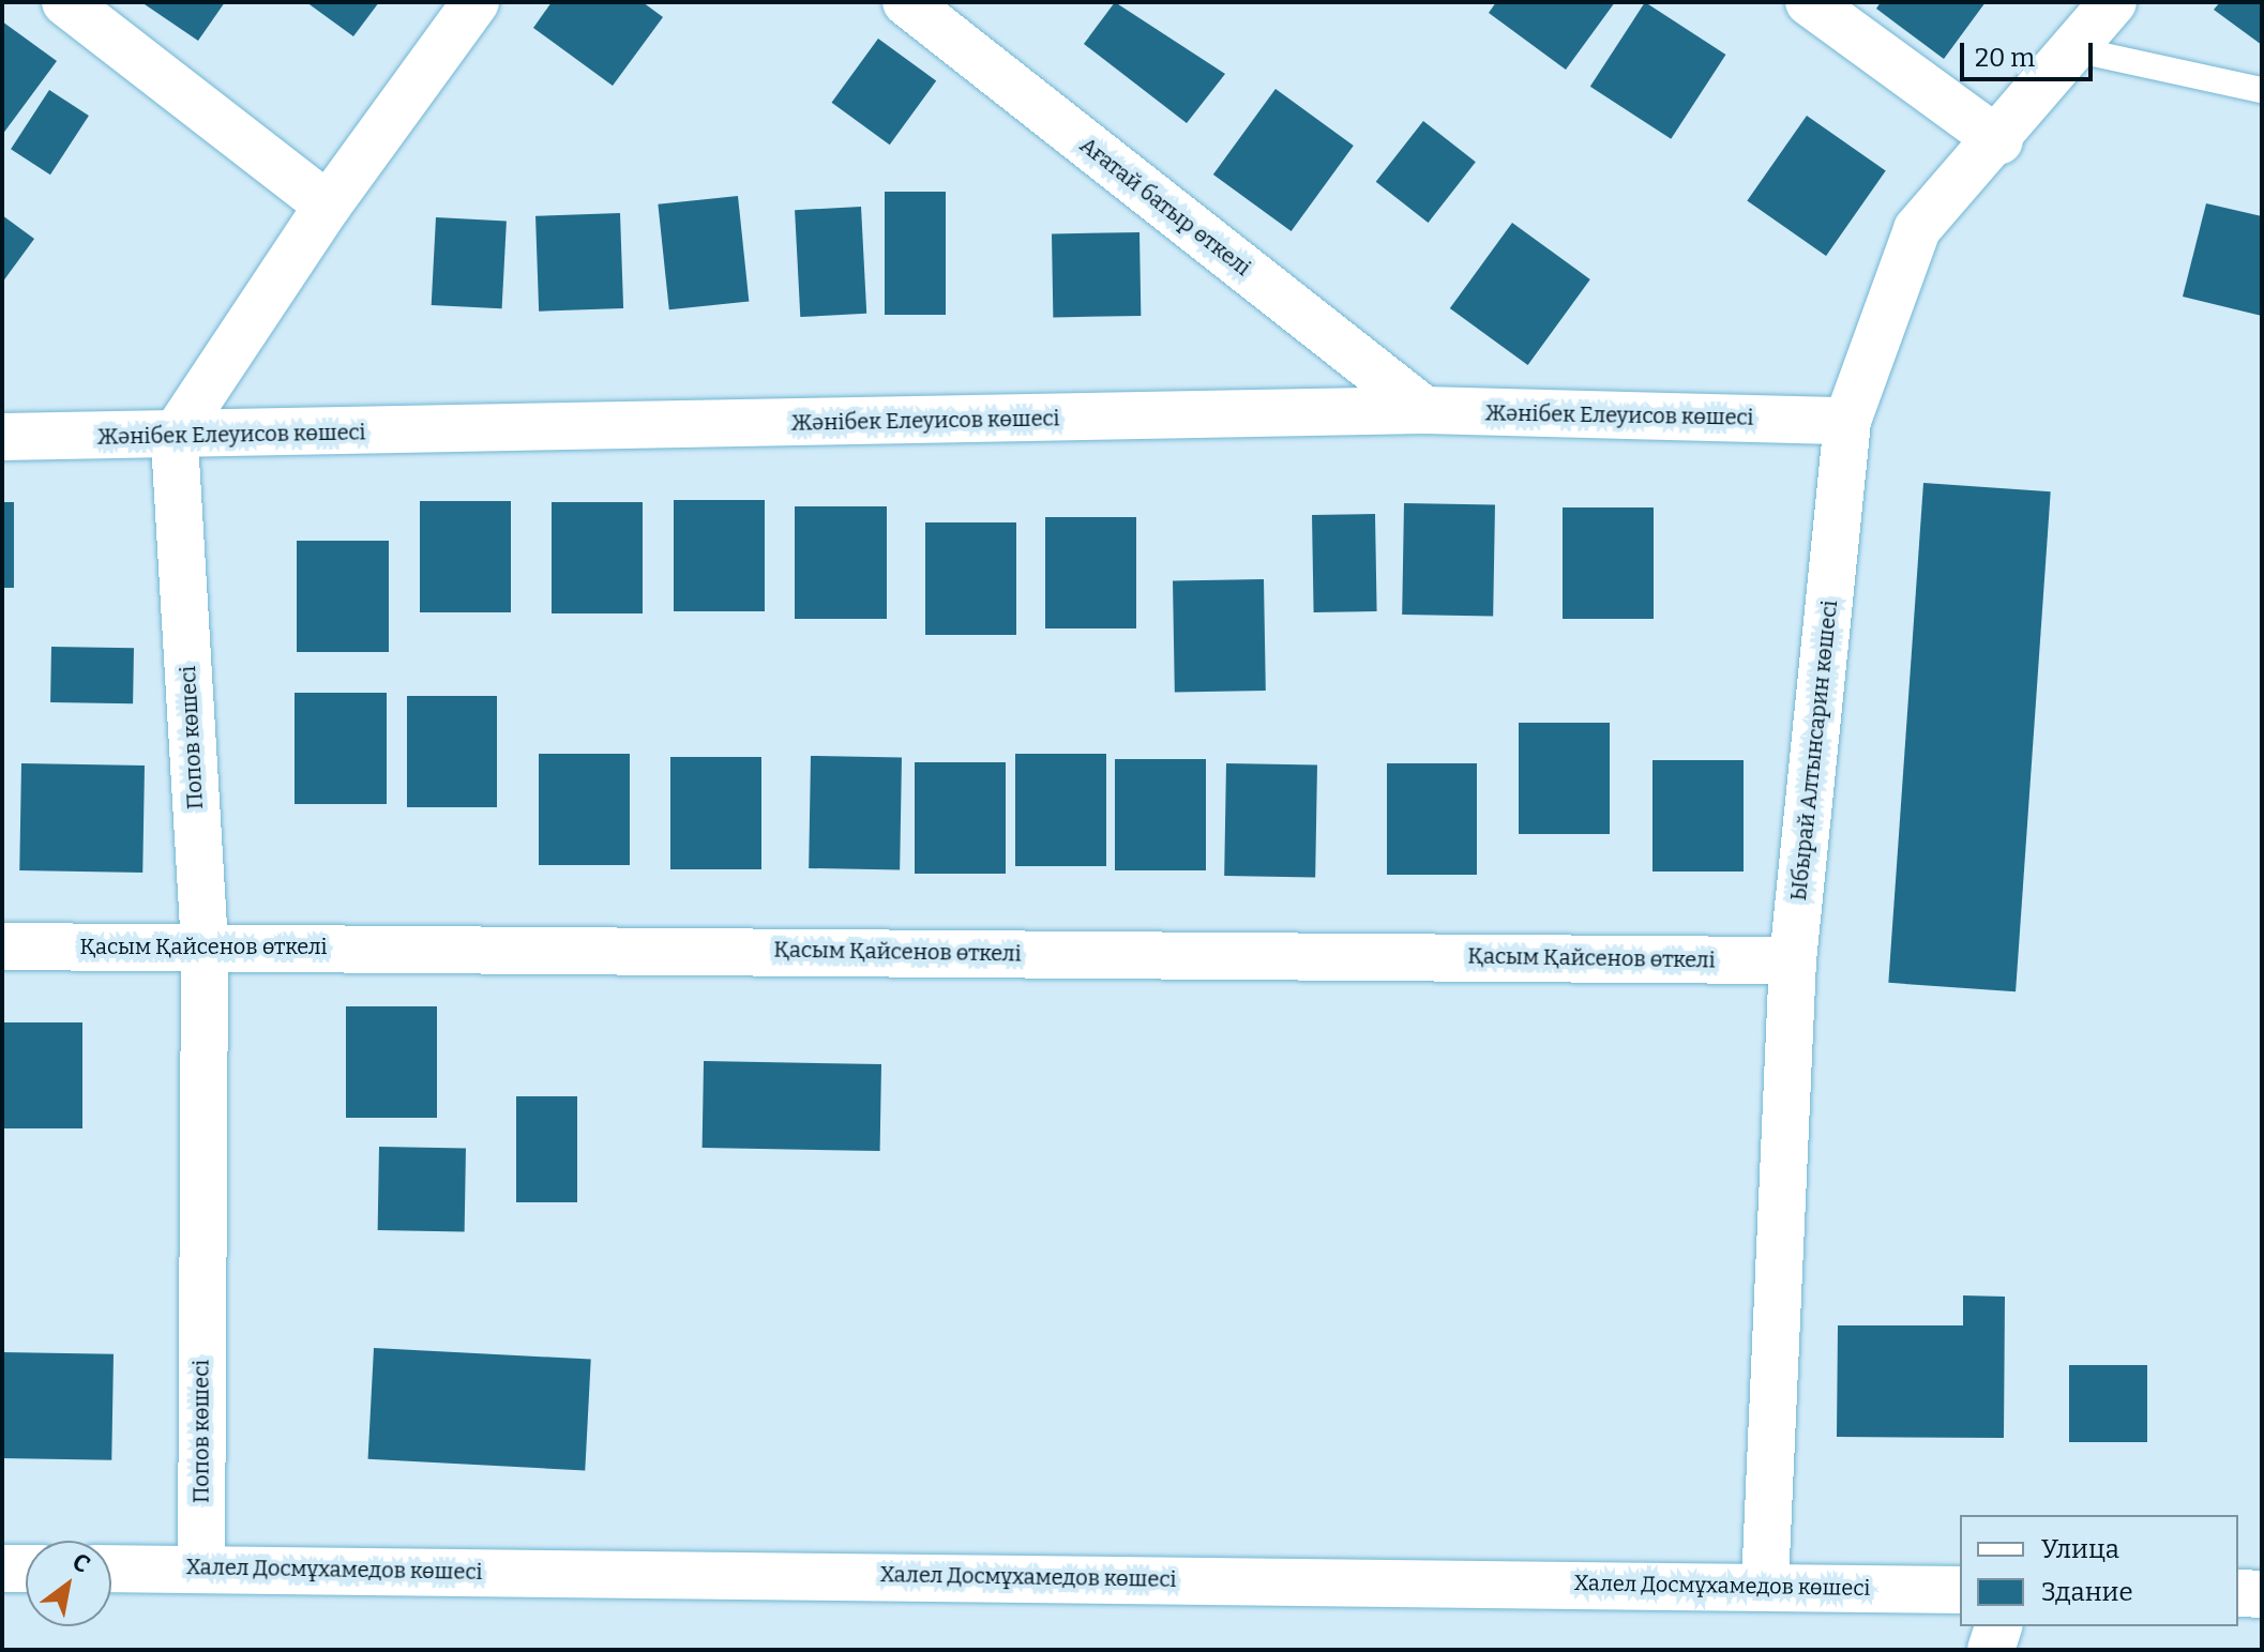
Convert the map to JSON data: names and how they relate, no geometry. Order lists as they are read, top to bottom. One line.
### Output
{"streets":{"street":["Ағатай батыр өткелі","Жәнібек Елеуисов көшесі","Попов көшесі","Ыбырай Алтынсарин көшесі","Қасым Қайсенов өткелі","Халел Досмұхамедов көшесі"]},"crossings":[["Ағатай батыр өткелі","Жәнібек Елеуисов көшесі"],["Жәнібек Елеуисов көшесі","Попов көшесі"],["Жәнібек Елеуисов көшесі","Ыбырай Алтынсарин көшесі"],["Попов көшесі","Қасым Қайсенов өткелі"],["Попов көшесі","Халел Досмұхамедов көшесі"],["Ыбырай Алтынсарин көшесі","Қасым Қайсенов өткелі"],["Ыбырай Алтынсарин көшесі","Халел Досмұхамедов көшесі"]],"legend":["Улица","Здание"],"scale_bar":"20 m","north":"top right"}
